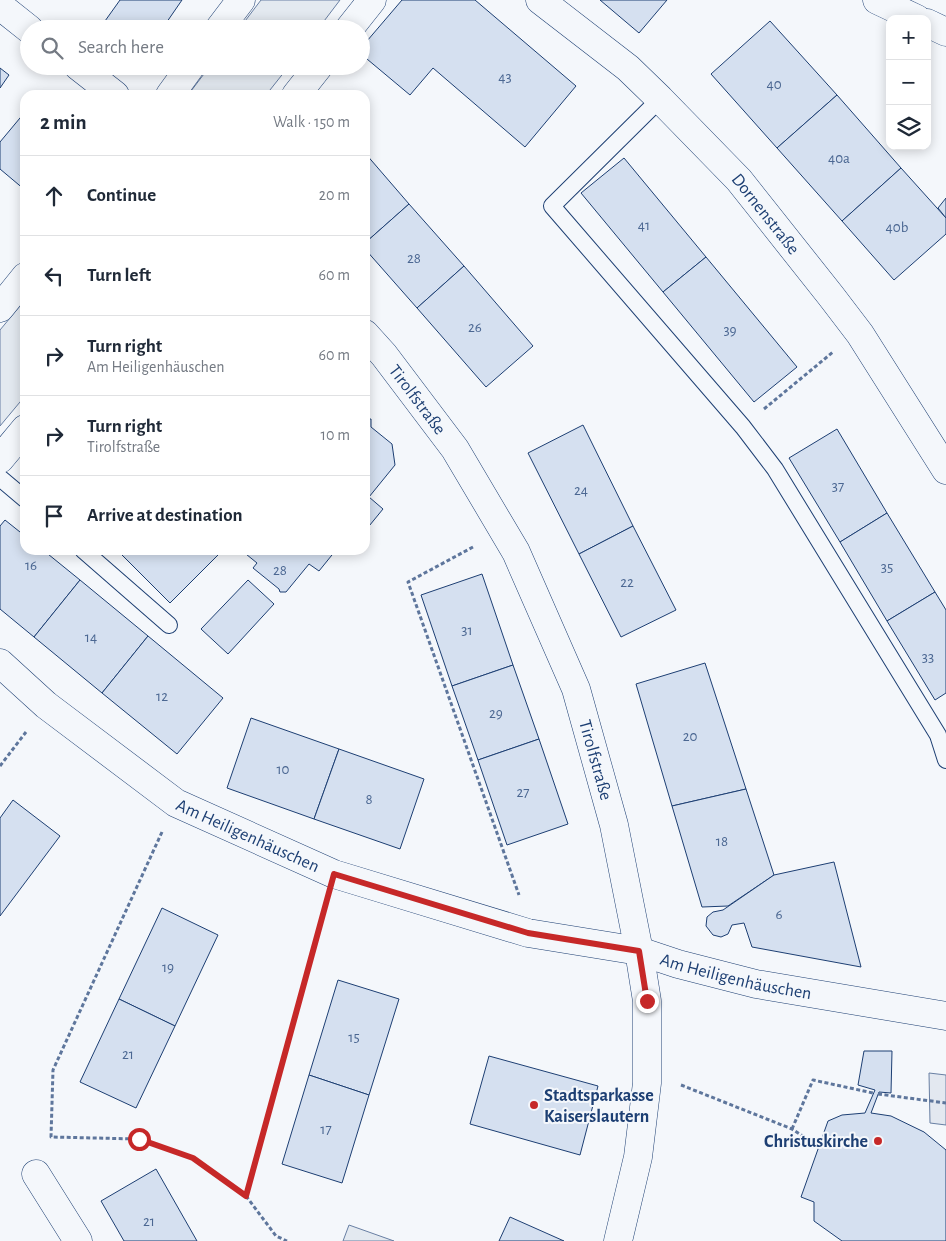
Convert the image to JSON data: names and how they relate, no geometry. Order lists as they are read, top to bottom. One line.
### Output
{"streets":{"street":["Dornenstraße","Tirolfstraße","Am Heiligenhäuschen"]},"crossings":[["Tirolfstraße","Am Heiligenhäuschen"]],"places":["Stadtsparkasse Kaiserslautern","Christuskirche"],"house_numbers":["43","40","40a","41","40b","28","26","39","37","24","16","35","28","22","31","14","33","12","29","20","10","27","8","18","6","19","15","21","17","21"],"page":{"map_buttons":["+","−"],"search":"Search here","heading":["2 min","Walk · 150 m"],"list":[["Continue","20 m"],["Turn left","60 m"],["Turn right","Am Heiligenhäuschen","60 m"],["Turn right","Tirolfstraße","10 m"],"Arrive at destination"]}}
